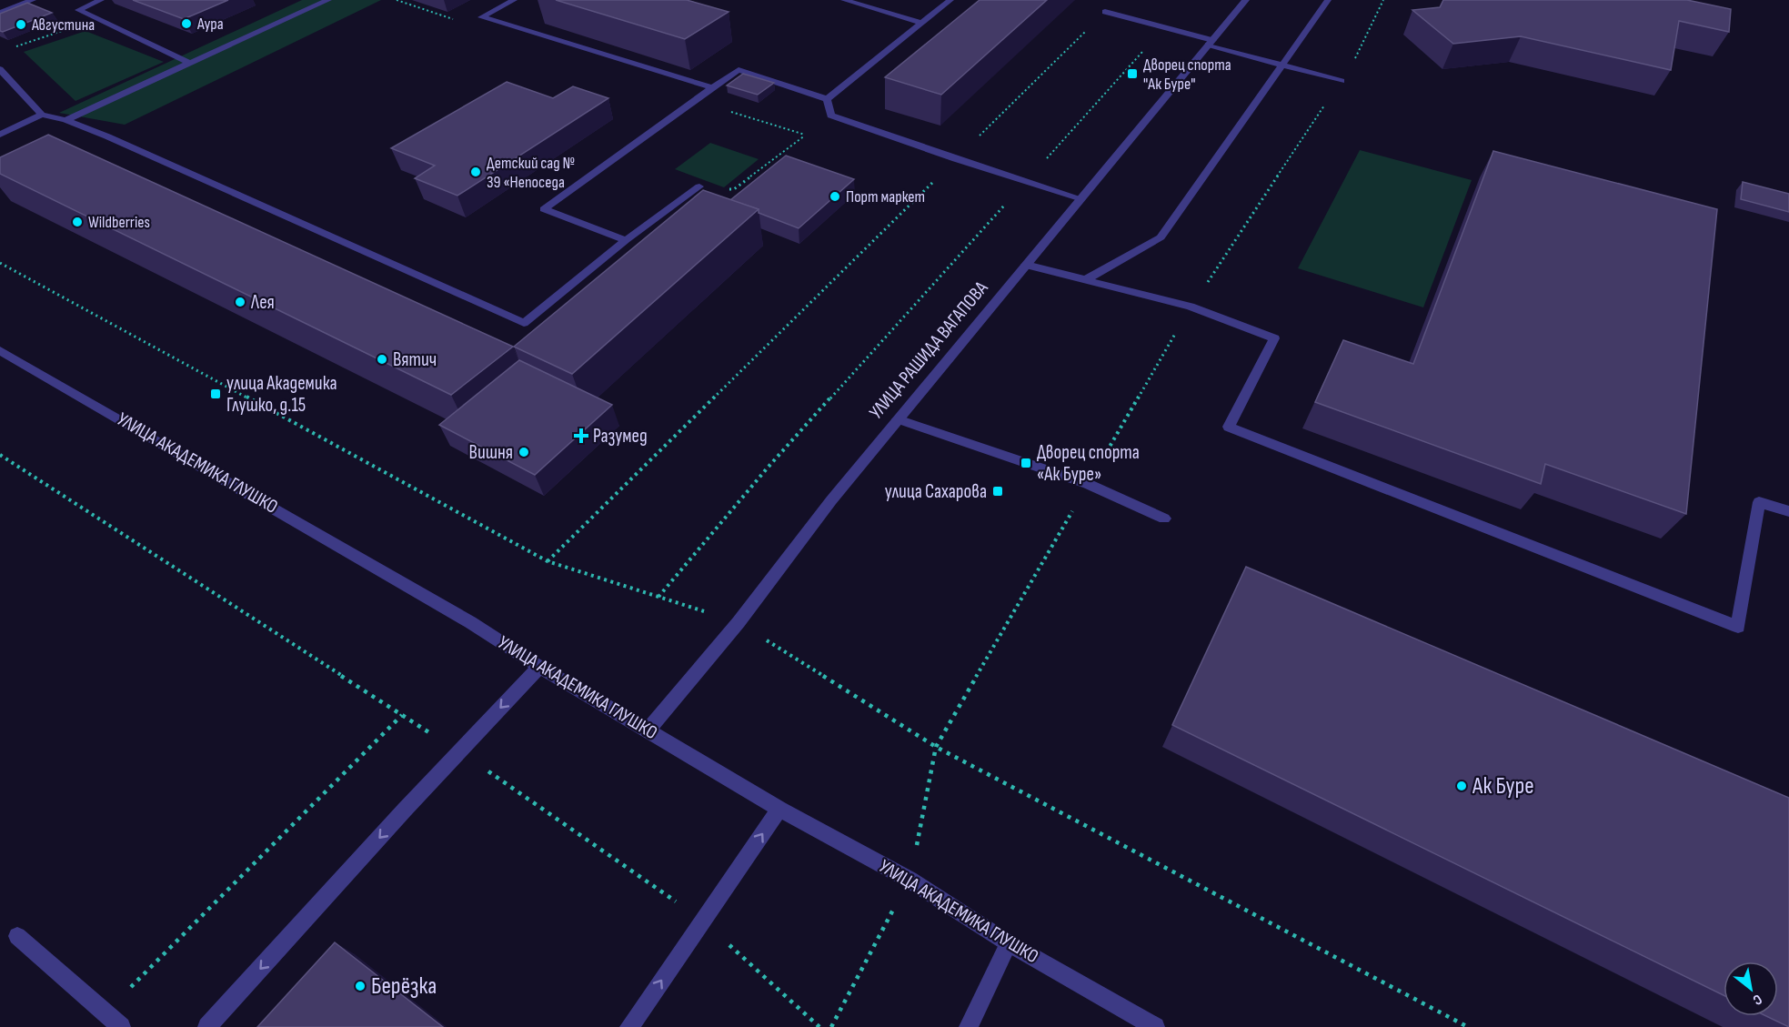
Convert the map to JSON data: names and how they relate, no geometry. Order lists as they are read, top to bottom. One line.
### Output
{"streets":{"street":["УЛИЦА РАШИДА ВАГАПОВА","УЛИЦА АКАДЕМИКА ГЛУШКО"]},"crossings":[["УЛИЦА РАШИДА ВАГАПОВА","УЛИЦА АКАДЕМИКА ГЛУШКО"]],"places":{"other":["Аура","Августина","Детский сад № 39 «Непоседа","Порт маркет","Wildberries","Лея","Вятич","Вишня","Ак Буре","Берёзка"],"transit":["Дворец спорта \"Ак Буре\"","улица Академика Глушко, д.15","Дворец спорта «Ак Буре»","улица Сахарова"],"health":["Разумед"]},"north":"bottom right"}
